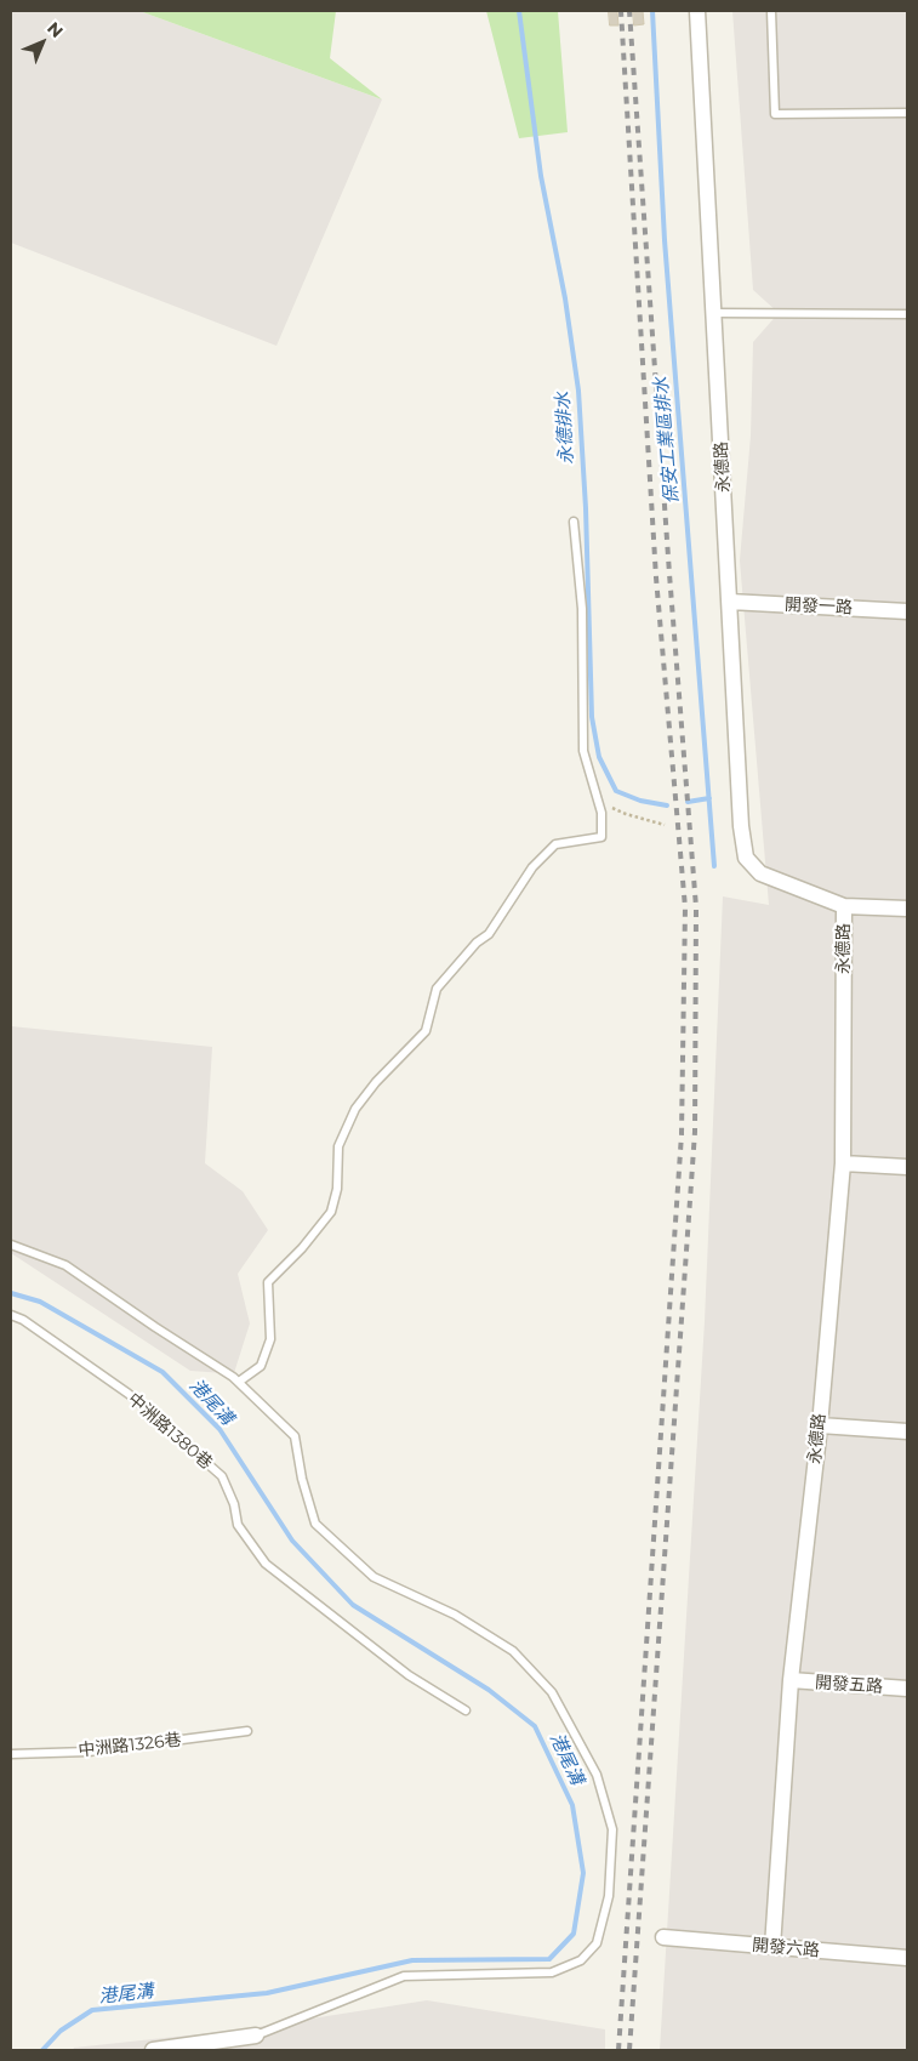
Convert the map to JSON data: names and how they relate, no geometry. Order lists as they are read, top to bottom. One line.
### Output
{"streets":{"street":["永德路","開發一路","開發五路","開發六路"],"lane":["中洲路1380巷","中洲路1326巷"]},"crossings":[["永德路","開發一路"],["永德路","開發五路"],["永德路","開發六路"]],"water":["永德排水","保安工業區排水","港尾溝"],"north":"top right"}
